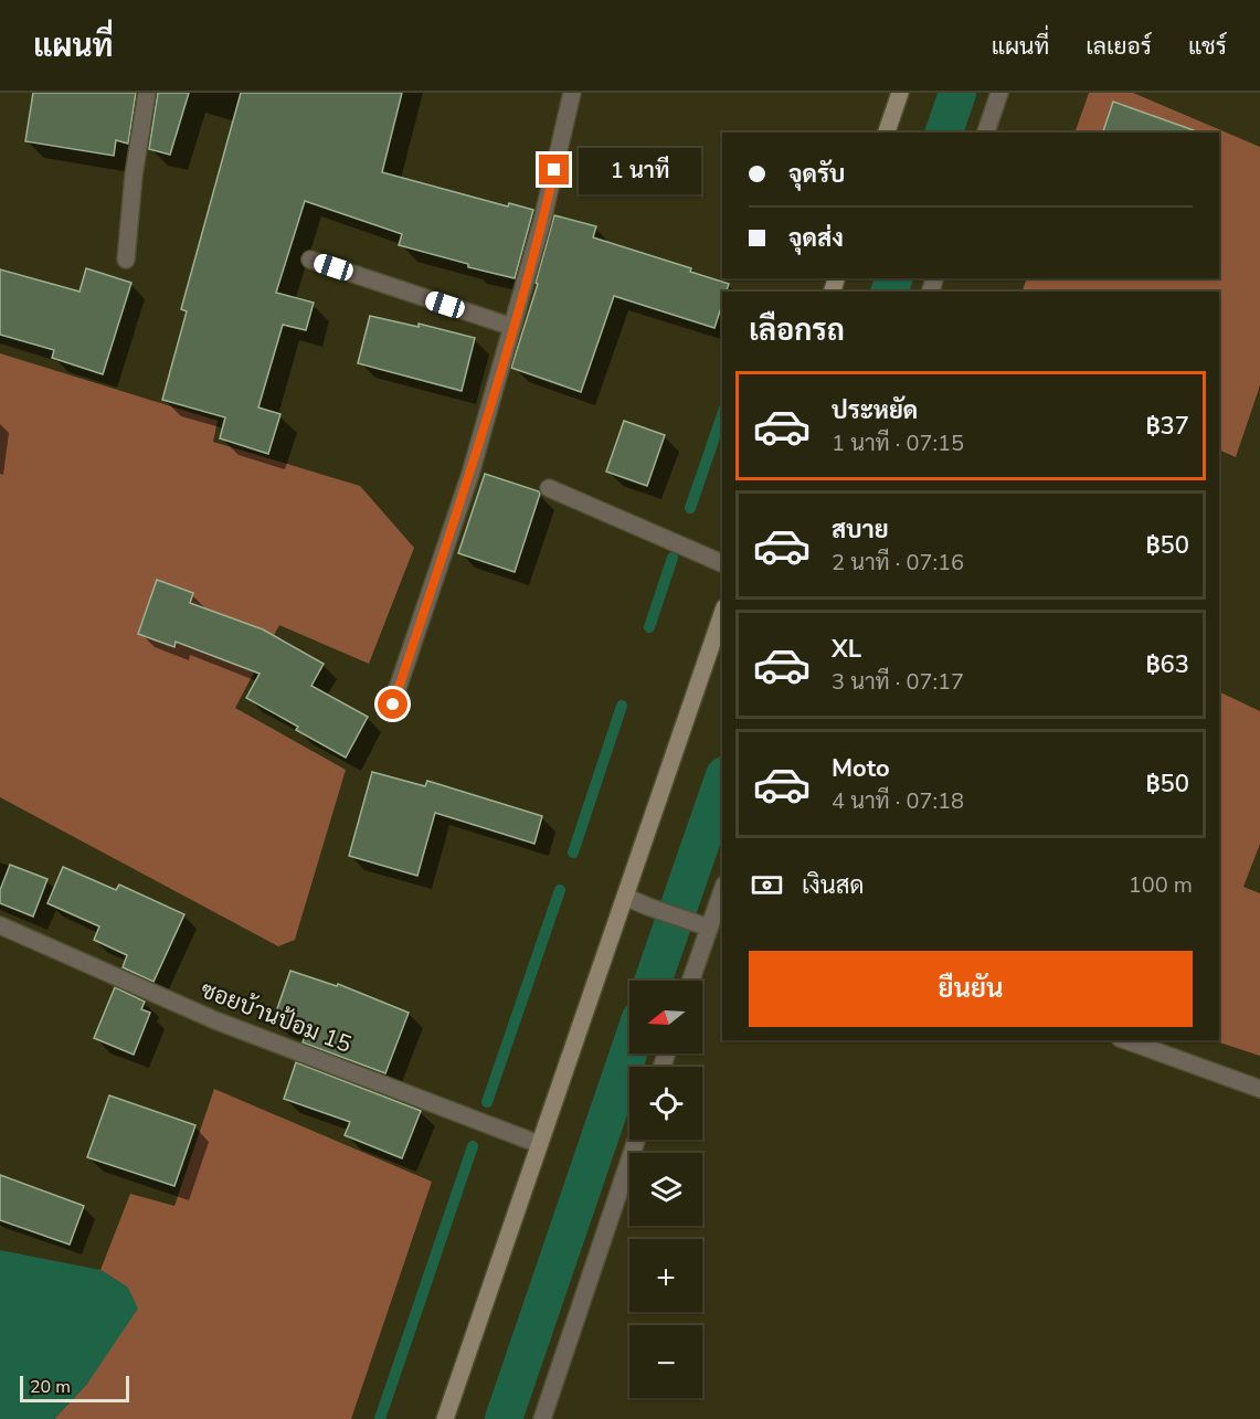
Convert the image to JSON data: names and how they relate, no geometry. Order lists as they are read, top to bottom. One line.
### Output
{"streets":{"street":["ซอยบ้านป้อม 15"]},"scale_bar":"20 m","north":"left","page":{"header":"แผนที่","nav":["แผนที่","เลเยอร์","แชร์"],"banner":["จุดรับ","จุดส่ง"],"bubble":"1 นาที","heading":"เลือกรถ","list":[{"name":"ประหยัด","note":"1 นาที · 07:15","value":"฿37"},{"name":"สบาย","note":"2 นาที · 07:16","value":"฿50"},{"name":"XL","note":"3 นาที · 07:17","value":"฿63"},{"name":"Moto","note":"4 นาที · 07:18","value":"฿50"}],"pay":["เงินสด","100 m"],"buttons":"ยืนยัน","map_buttons":["+","−"],"scale":"20 m"}}
